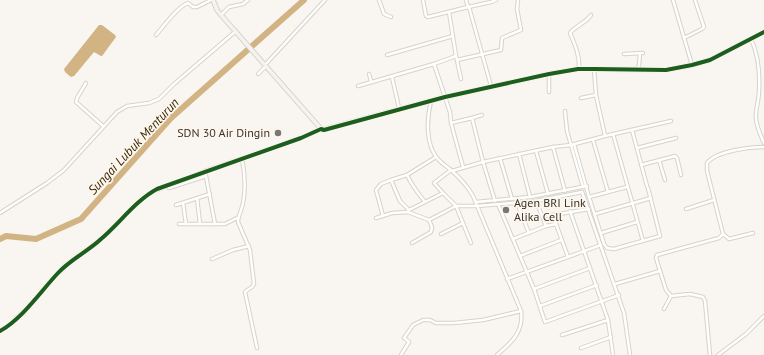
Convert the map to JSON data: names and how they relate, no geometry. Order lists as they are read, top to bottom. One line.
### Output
{"water":["Sungai Lubuk Menturun"],"places":["SDN 30 Air Dingin","Agen BRI Link Alika Cell"]}
